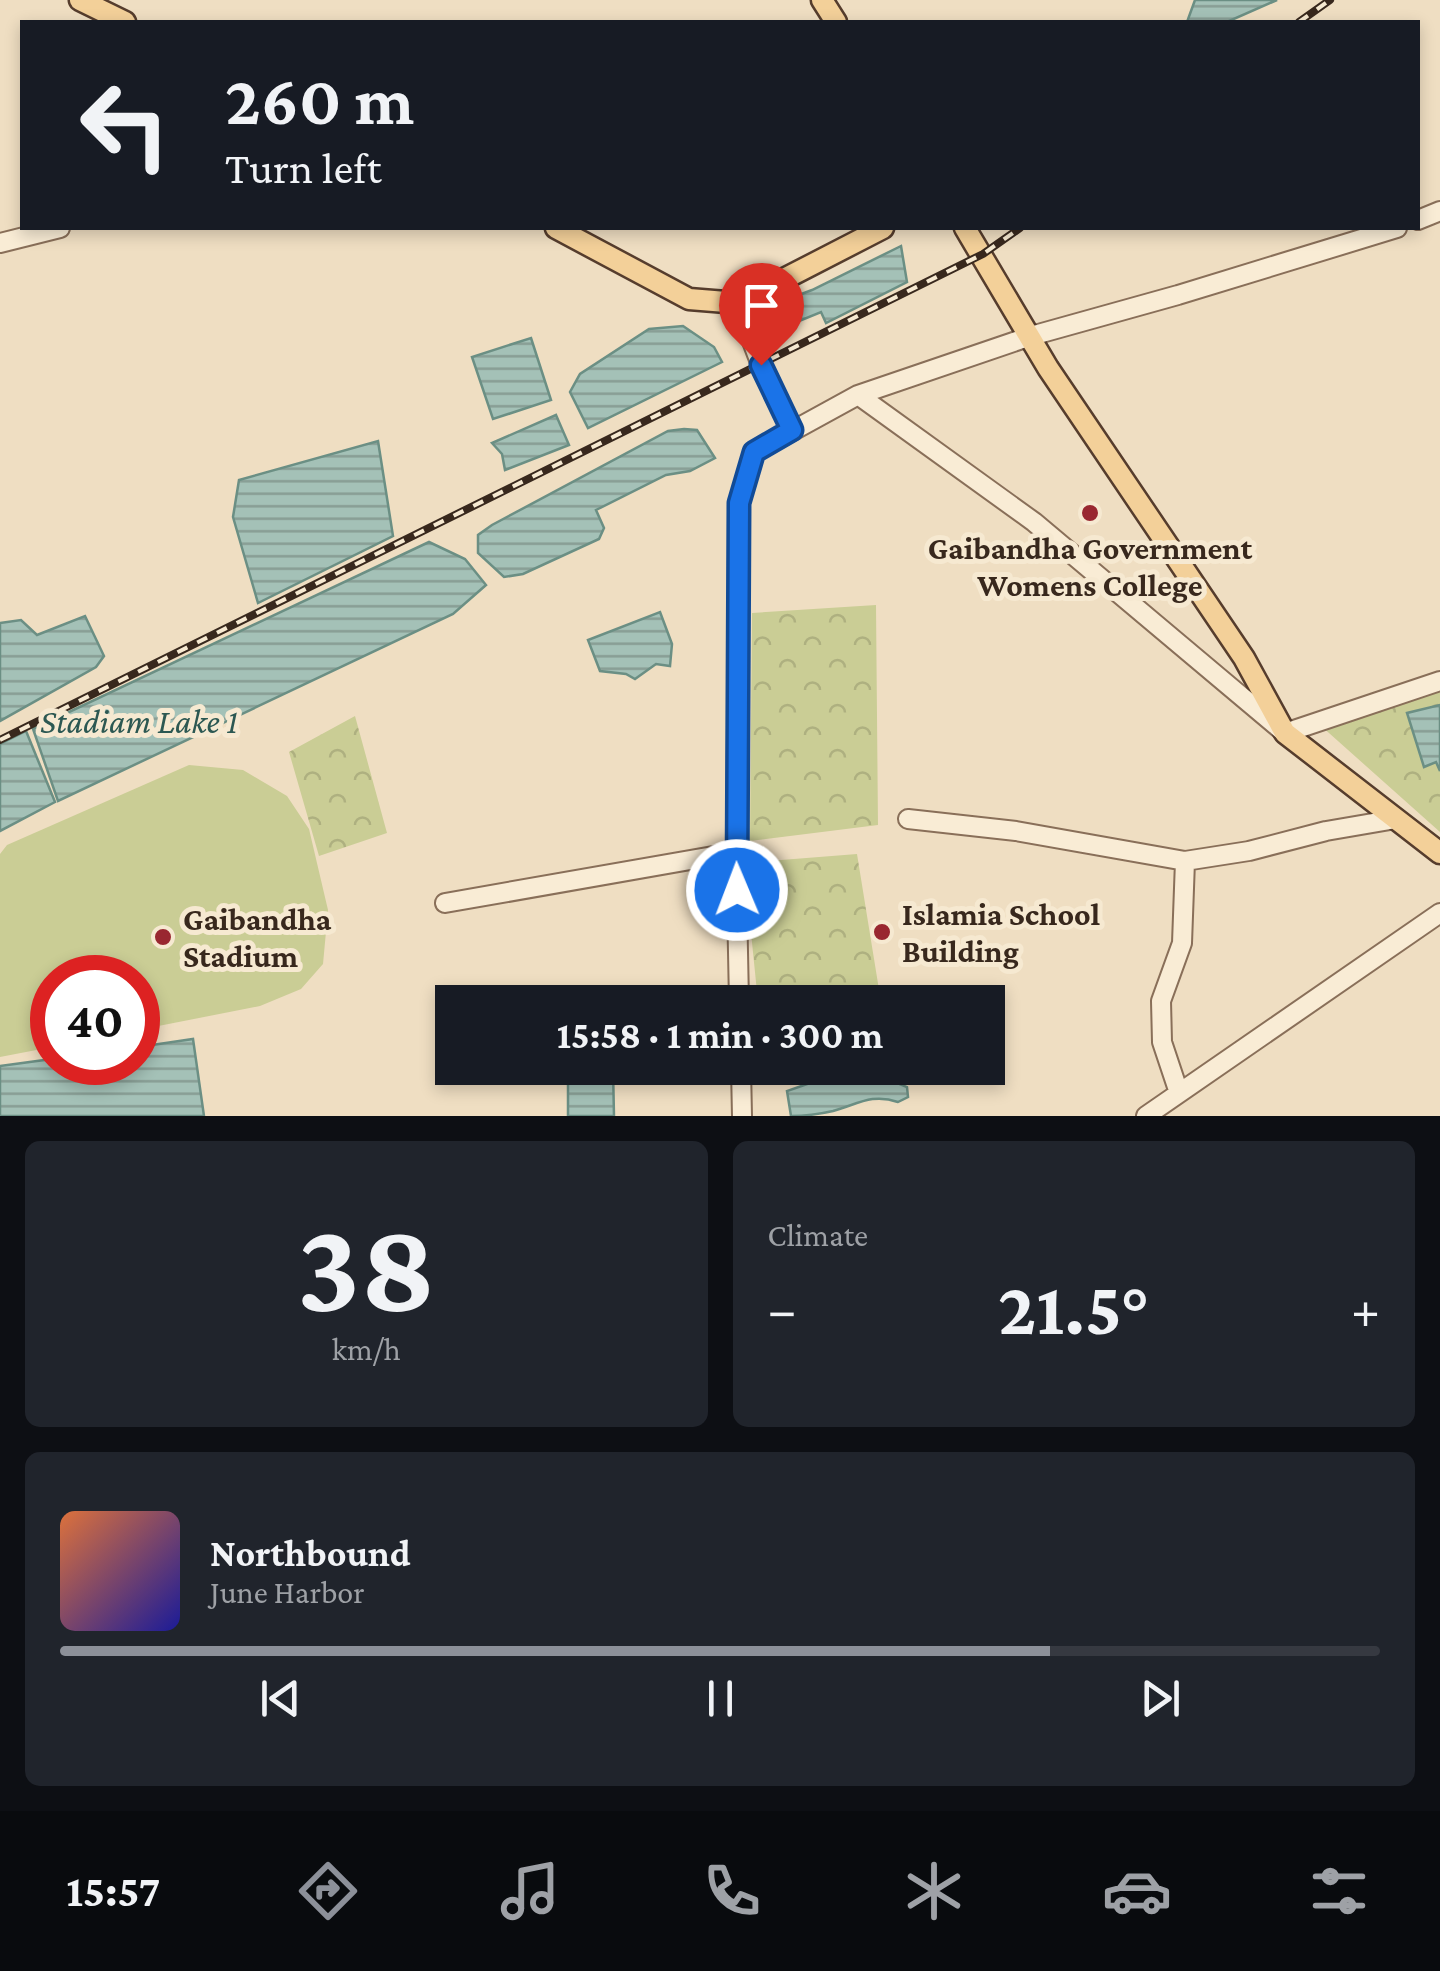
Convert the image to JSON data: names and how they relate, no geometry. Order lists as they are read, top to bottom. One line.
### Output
{"water":["Stadiam Lake 1"],"places":["Gaibandha Government Womens College","Islamia School Building","Gaibandha Stadium"],"page":{"turn":["260 m","Turn left"],"limit":"40","trip":"15:58 · 1 min · 300 m","tile":[["38","km/h"],"Climate"],"heat":["−","21.5°","+"],"song":["Northbound","June Harbor"],"tabs":"15:57"}}
